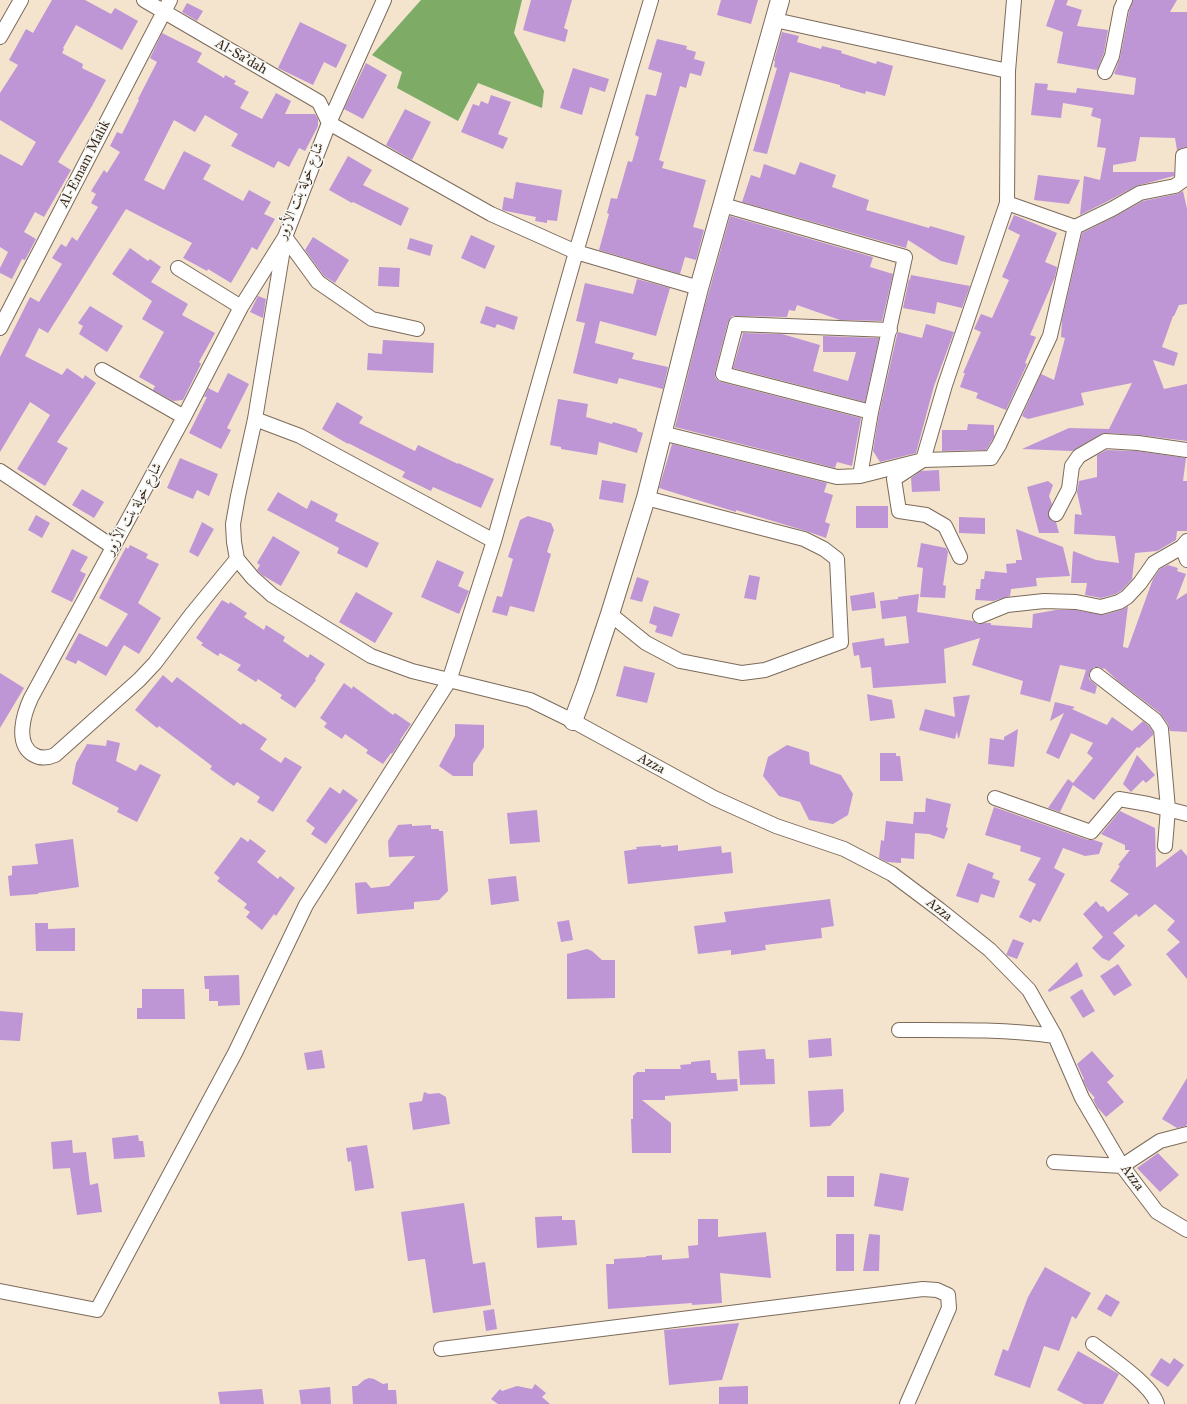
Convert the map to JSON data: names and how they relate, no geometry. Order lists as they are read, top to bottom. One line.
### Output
{"streets":{"street":["Al-Sa'dah","Al-Emam Malik","شارع خولة بنت الأزور","Azza"]},"crossings":[["Al-Sa'dah","Al-Emam Malik"],["Al-Sa'dah","شارع خولة بنت الأزور"],["شارع خولة بنت الأزور","Azza"]]}
